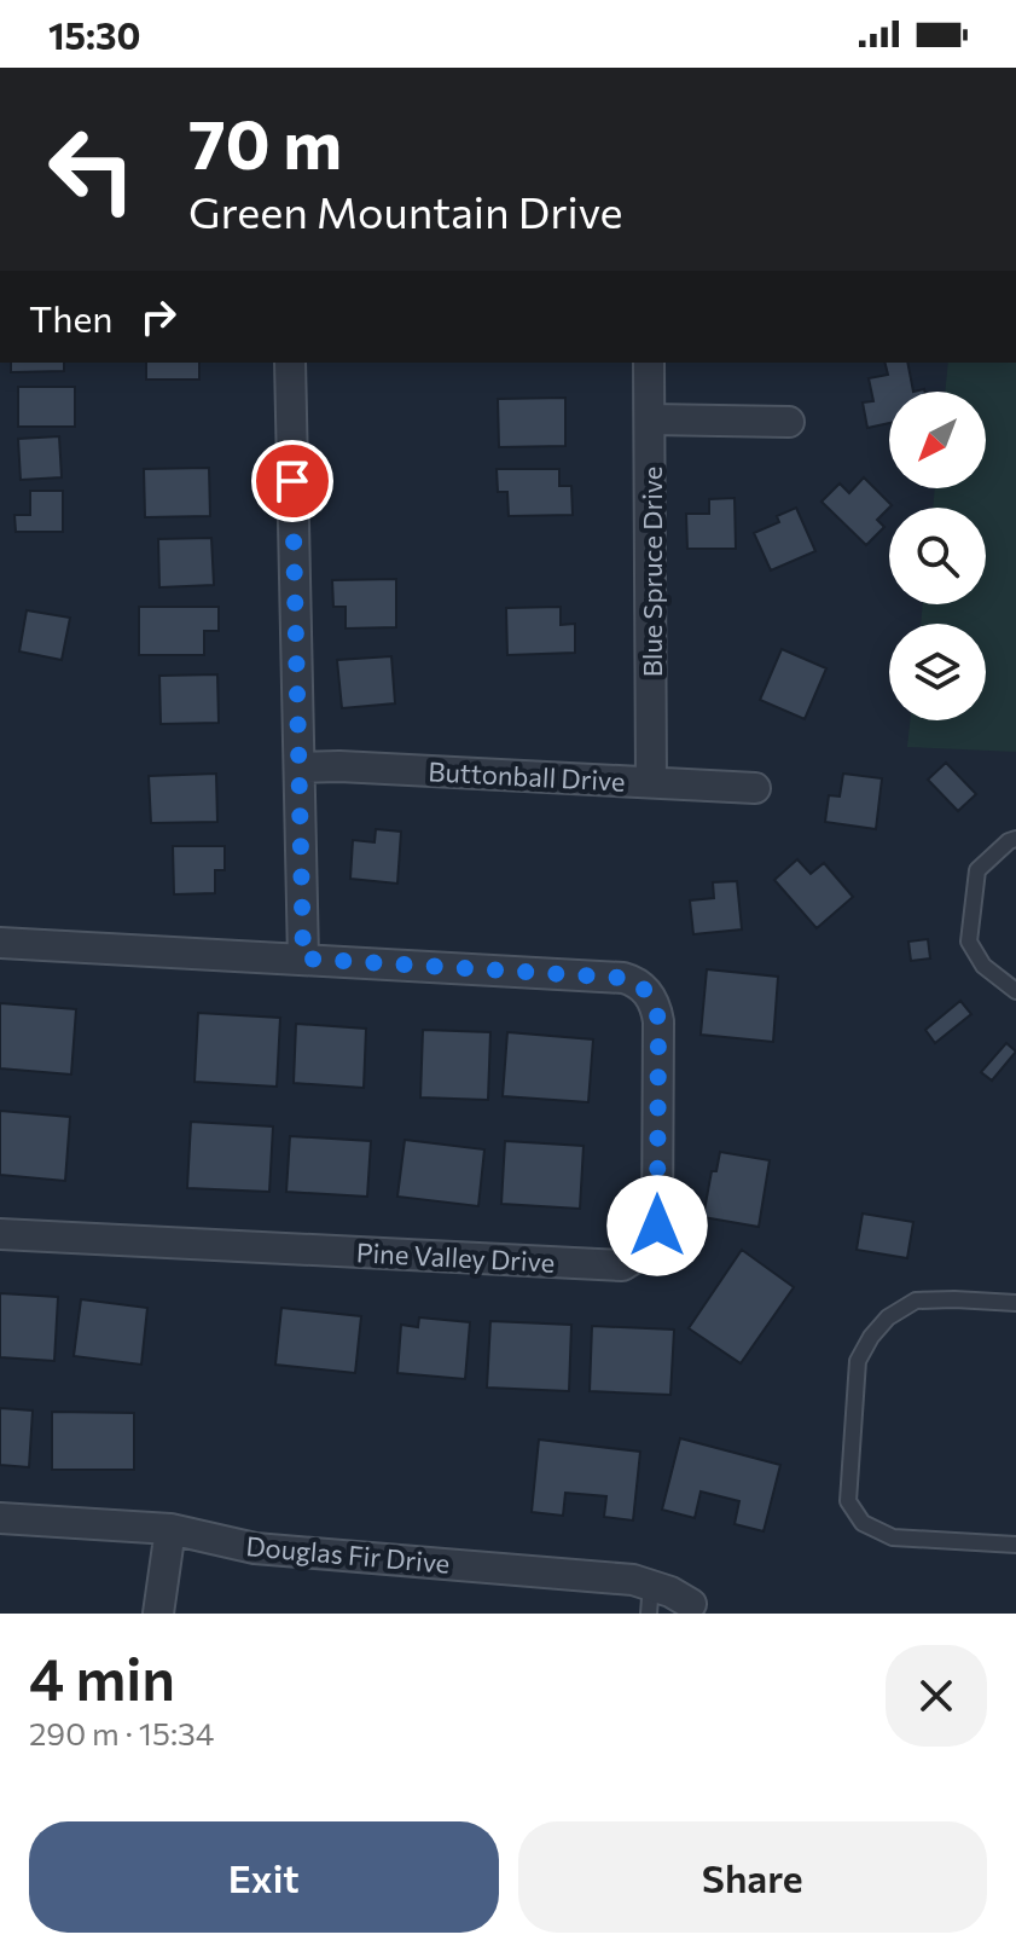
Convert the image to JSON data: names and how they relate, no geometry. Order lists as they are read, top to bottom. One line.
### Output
{"streets":{"street":["Blue Spruce Drive","Buttonball Drive","Pine Valley Drive","Douglas Fir Drive"]},"crossings":[["Blue Spruce Drive","Buttonball Drive"]],"north":"bottom left","page":{"status":"15:30","turn":["70 m","Green Mountain Drive"],"then":"Then","heading":["4 min","290 m · 15:34"],"buttons":["Exit","Share"]}}
